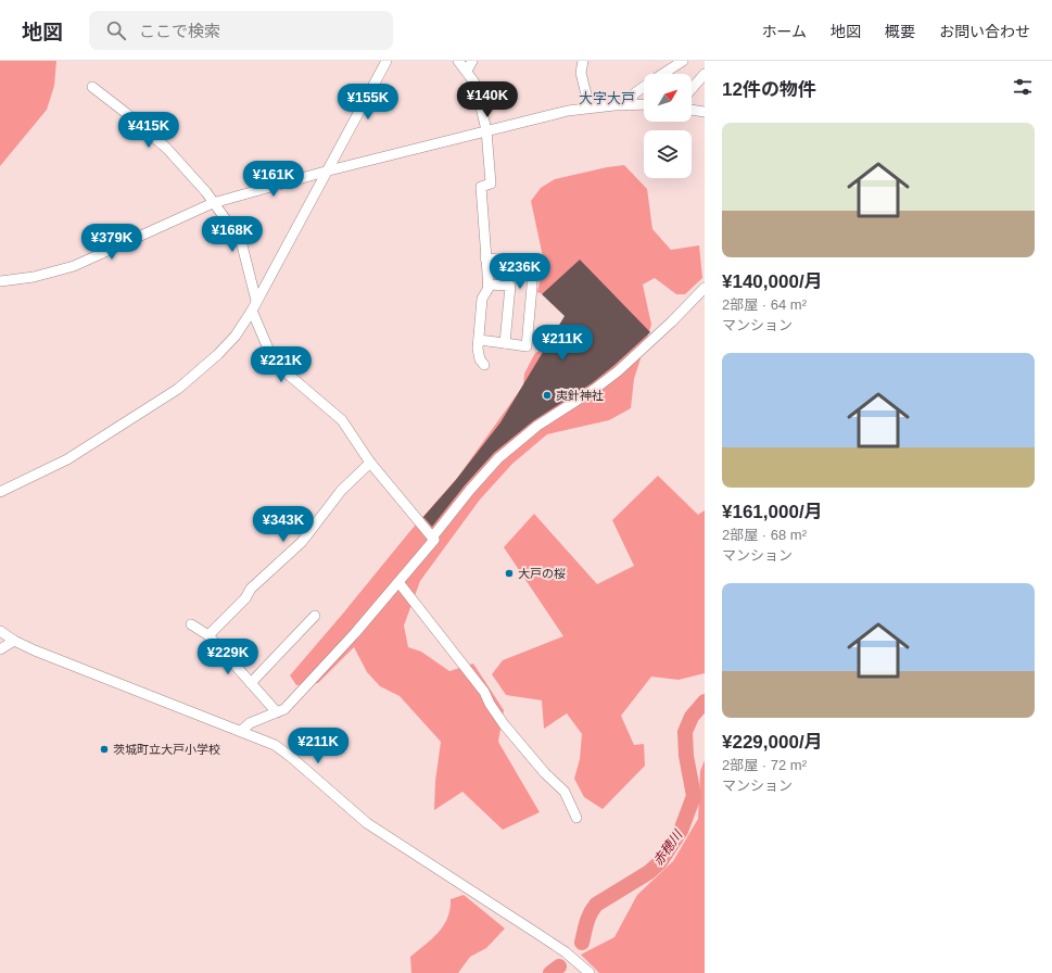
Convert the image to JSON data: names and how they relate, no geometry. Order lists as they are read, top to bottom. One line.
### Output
{"districts":["大字大戸"],"water":["赤穂川"],"places":["夷針神社","大戸の桜","茨城町立大戸小学校"],"north":"top right","page":{"header":"地図","search":"ここで検索","nav":["ホーム","地図","概要","お問い合わせ"],"heading":"12件の物件","price":["¥140K","¥155K","¥415K","¥161K","¥168K","¥379K","¥236K","¥211K","¥221K","¥343K","¥229K","¥211K"],"list":[{"name":"¥140,000/月","note":"2部屋 · 64 m² · マンション"},{"name":"¥161,000/月","note":"2部屋 · 68 m² · マンション"},{"name":"¥229,000/月","note":"2部屋 · 72 m² · マンション"}]}}
